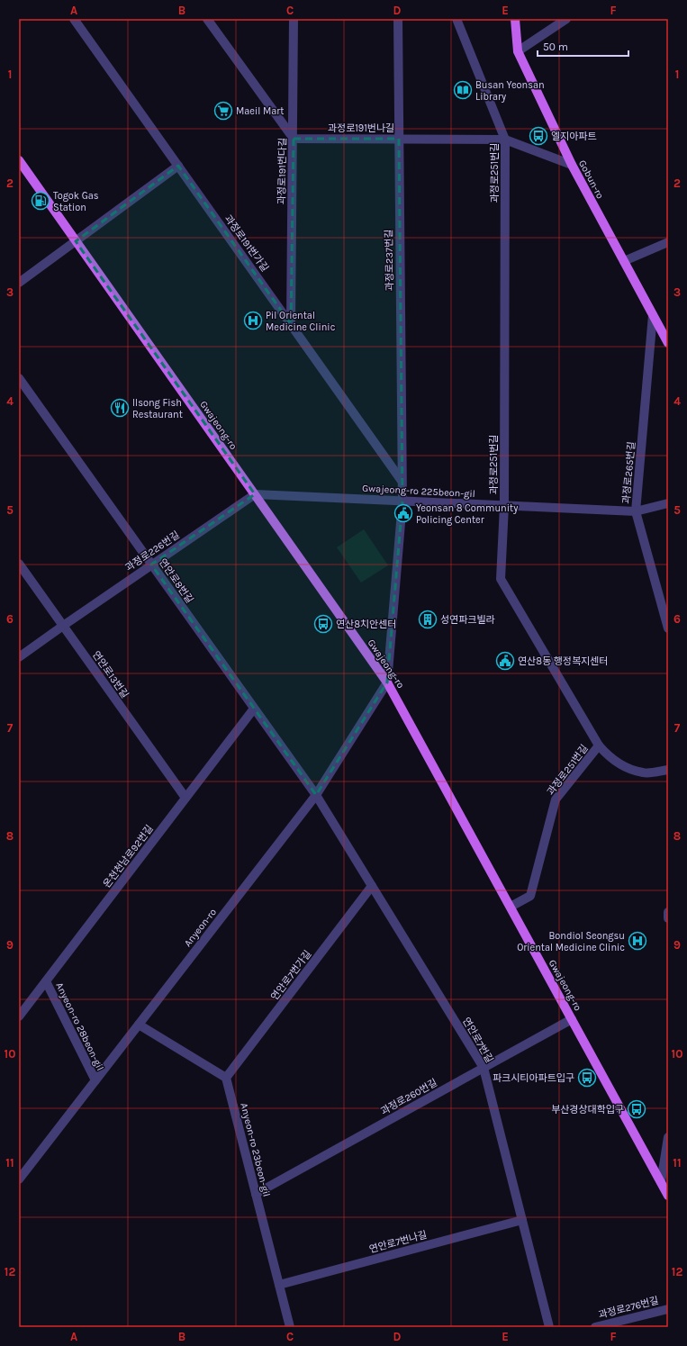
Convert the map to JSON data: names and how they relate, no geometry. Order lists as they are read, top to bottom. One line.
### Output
{"streets":{"main road":["Gobun-ro","Gwajeong-ro"],"street":["과정로191번나길","과정로191번다길","과정로251번길","과정로191번가길","과정로237번길","과정로265번길","Gwajeong-ro 225beon-gil","과정로226번길","연안로8번길","연안로13번길","온천천남로92번길","Anyeon-ro","연안로7번가길","Anyeon-ro 28beon-gil","연안로7번길","과정로260번길","Anyeon-ro 23beon-gil","연안로7번나길","과정로276번길"]},"crossings":[["과정로191번나길","과정로191번다길"],["과정로191번나길","과정로251번길"],["과정로191번나길","Gobun-ro"],["과정로191번나길","과정로237번길"],["과정로191번다길","과정로191번가길"],["과정로251번길","Gwajeong-ro"],["과정로251번길","Gwajeong-ro 225beon-gil"],["Gobun-ro","과정로265번길"],["과정로191번가길","과정로237번길"],["과정로237번길","Gwajeong-ro"],["과정로237번길","Gwajeong-ro 225beon-gil"],["과정로237번길","Anyeon-ro"],["Gwajeong-ro","Gwajeong-ro 225beon-gil"],["Gwajeong-ro","과정로226번길"],["Gwajeong-ro","Anyeon-ro"],["Gwajeong-ro","과정로260번길"],["과정로265번길","Gwajeong-ro 225beon-gil"],["Gwajeong-ro 225beon-gil","과정로226번길"],["과정로226번길","연안로8번길"],["과정로226번길","연안로13번길"],["연안로8번길","온천천남로92번길"],["연안로8번길","Anyeon-ro"],["연안로8번길","연안로7번길"],["연안로13번길","온천천남로92번길"],["온천천남로92번길","Anyeon-ro 28beon-gil"],["Anyeon-ro","Anyeon-ro 28beon-gil"],["Anyeon-ro","연안로7번길"],["연안로7번가길","연안로7번길"],["연안로7번가길","Anyeon-ro 23beon-gil"],["연안로7번길","과정로260번길"],["연안로7번길","연안로7번나길"],["과정로260번길","Anyeon-ro 23beon-gil"],["Anyeon-ro 23beon-gil","연안로7번나길"]],"places":{"library":["Busan Yeonsan Library"],"supermarket":["Maeil Mart"],"bus stop":["엘지아파트","연산8치안센터","파크시티아파트입구","부산경상대학입구"],"fuel station":["Togok Gas Station"],"hospital":["Pil Oriental Medicine Clinic","Bondiol Seongsu Oriental Medicine Clinic"],"restaurant":["Ilsong Fish Restaurant"],"public building":["Yeonsan 8 Community Policing Center","연산8동 행정복지센터"],"building":["성연파크빌라"]},"scale_bar":"50 m","grid":{"columns":["A","B","C","D","E","F"],"rows":["1","2","3","4","5","6","7","8","9","10","11","12"]}}
